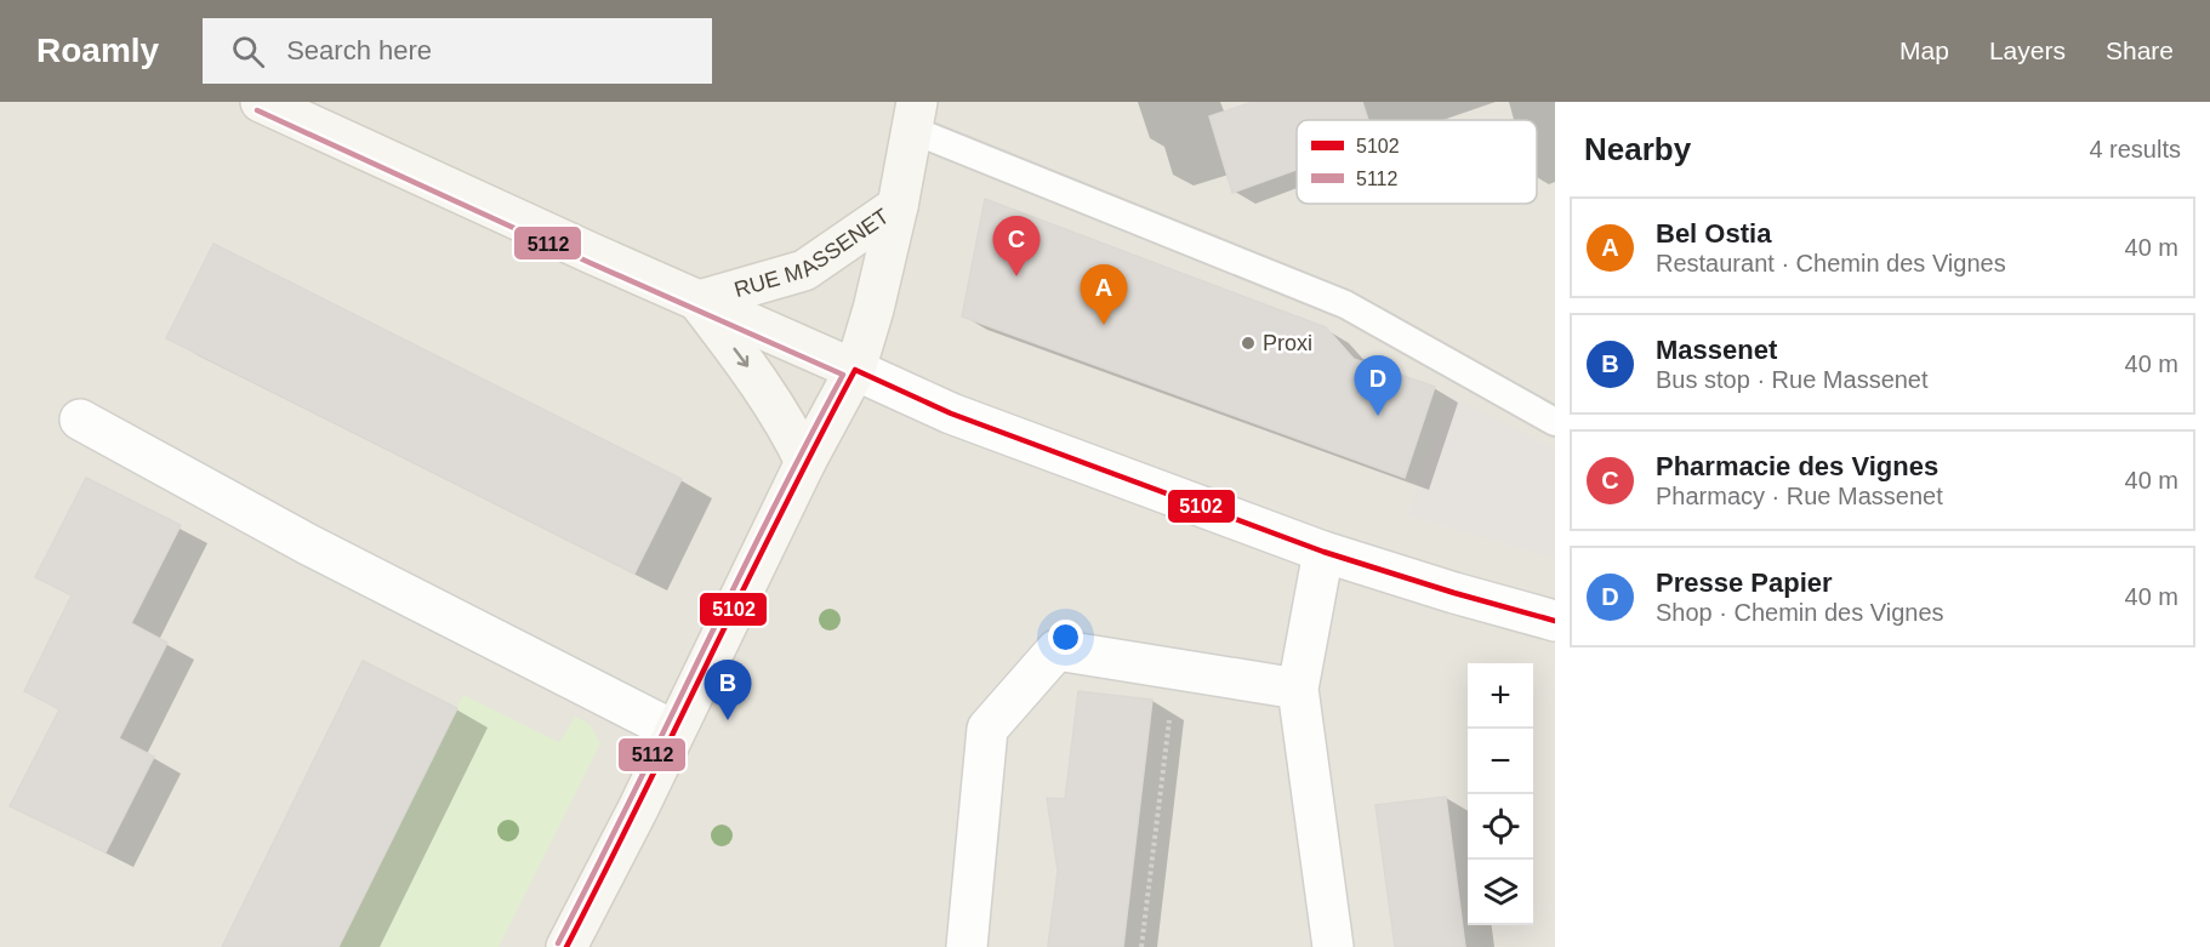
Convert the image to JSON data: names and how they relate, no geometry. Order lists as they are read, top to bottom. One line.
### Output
{"streets":{"main road":["RUE MASSENET"]},"places":["Proxi"],"lines":["transit line 5112","transit line 5102"],"legend":["5102","5112"],"page":{"header":"Roamly","search":"Search here","nav":["Map","Layers","Share"],"heading":["Nearby","4 results"],"list":[{"mark":"A","name":"Bel Ostia","note":"Restaurant · Chemin des Vignes","value":"40 m"},{"mark":"B","name":"Massenet","note":"Bus stop · Rue Massenet","value":"40 m"},{"mark":"C","name":"Pharmacie des Vignes","note":"Pharmacy · Rue Massenet","value":"40 m"},{"mark":"D","name":"Presse Papier","note":"Shop · Chemin des Vignes","value":"40 m"}],"pins":["C","A","D","B"],"map_buttons":["+","−"]}}
